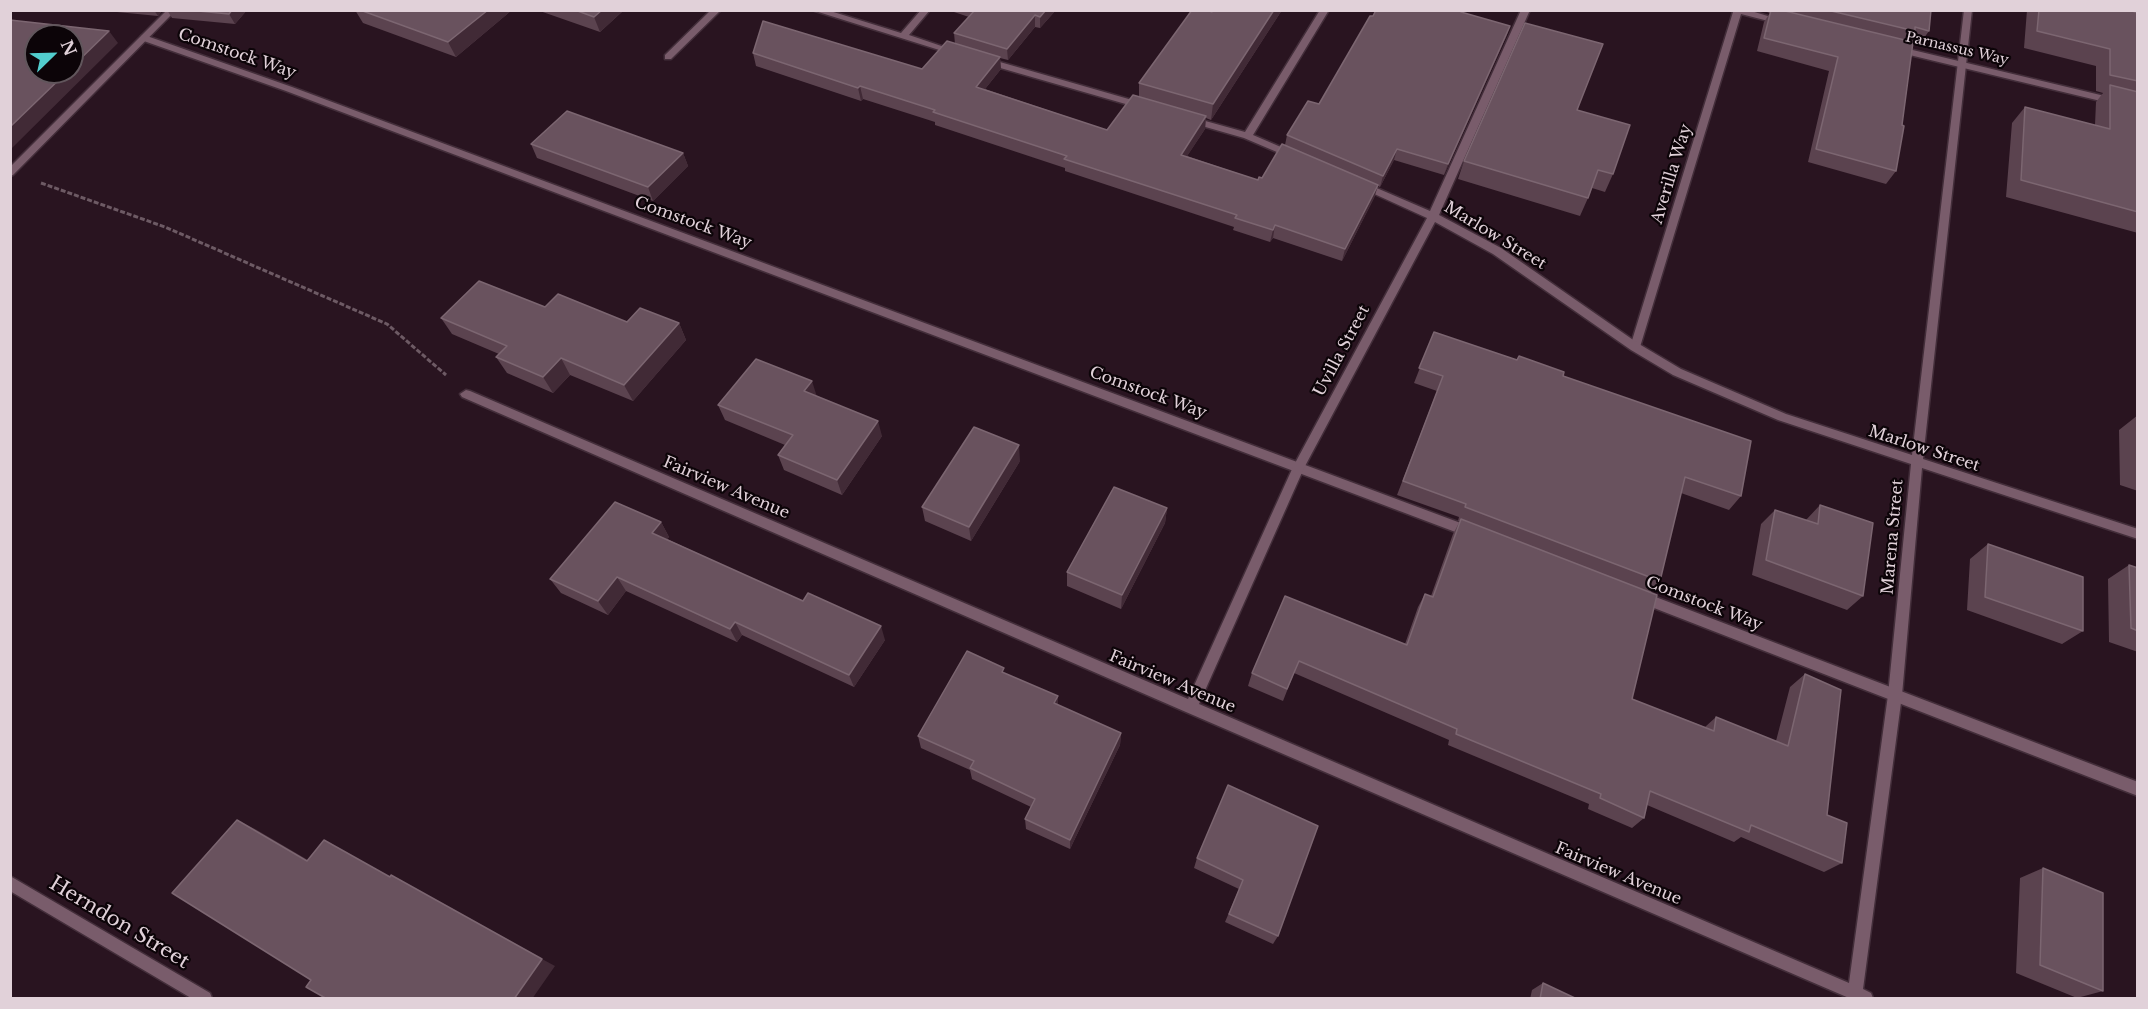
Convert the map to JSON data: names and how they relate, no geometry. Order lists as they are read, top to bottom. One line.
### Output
{"streets":{"street":["Parnassus Way","Comstock Way","Averilla Way","Marlow Street","Uvilla Street","Fairview Avenue","Marena Street","Herndon Street"]},"crossings":[["Parnassus Way","Marena Street"],["Comstock Way","Uvilla Street"],["Comstock Way","Marena Street"],["Averilla Way","Marlow Street"],["Marlow Street","Uvilla Street"],["Marlow Street","Marena Street"],["Uvilla Street","Fairview Avenue"],["Fairview Avenue","Marena Street"]],"north":"top right"}
